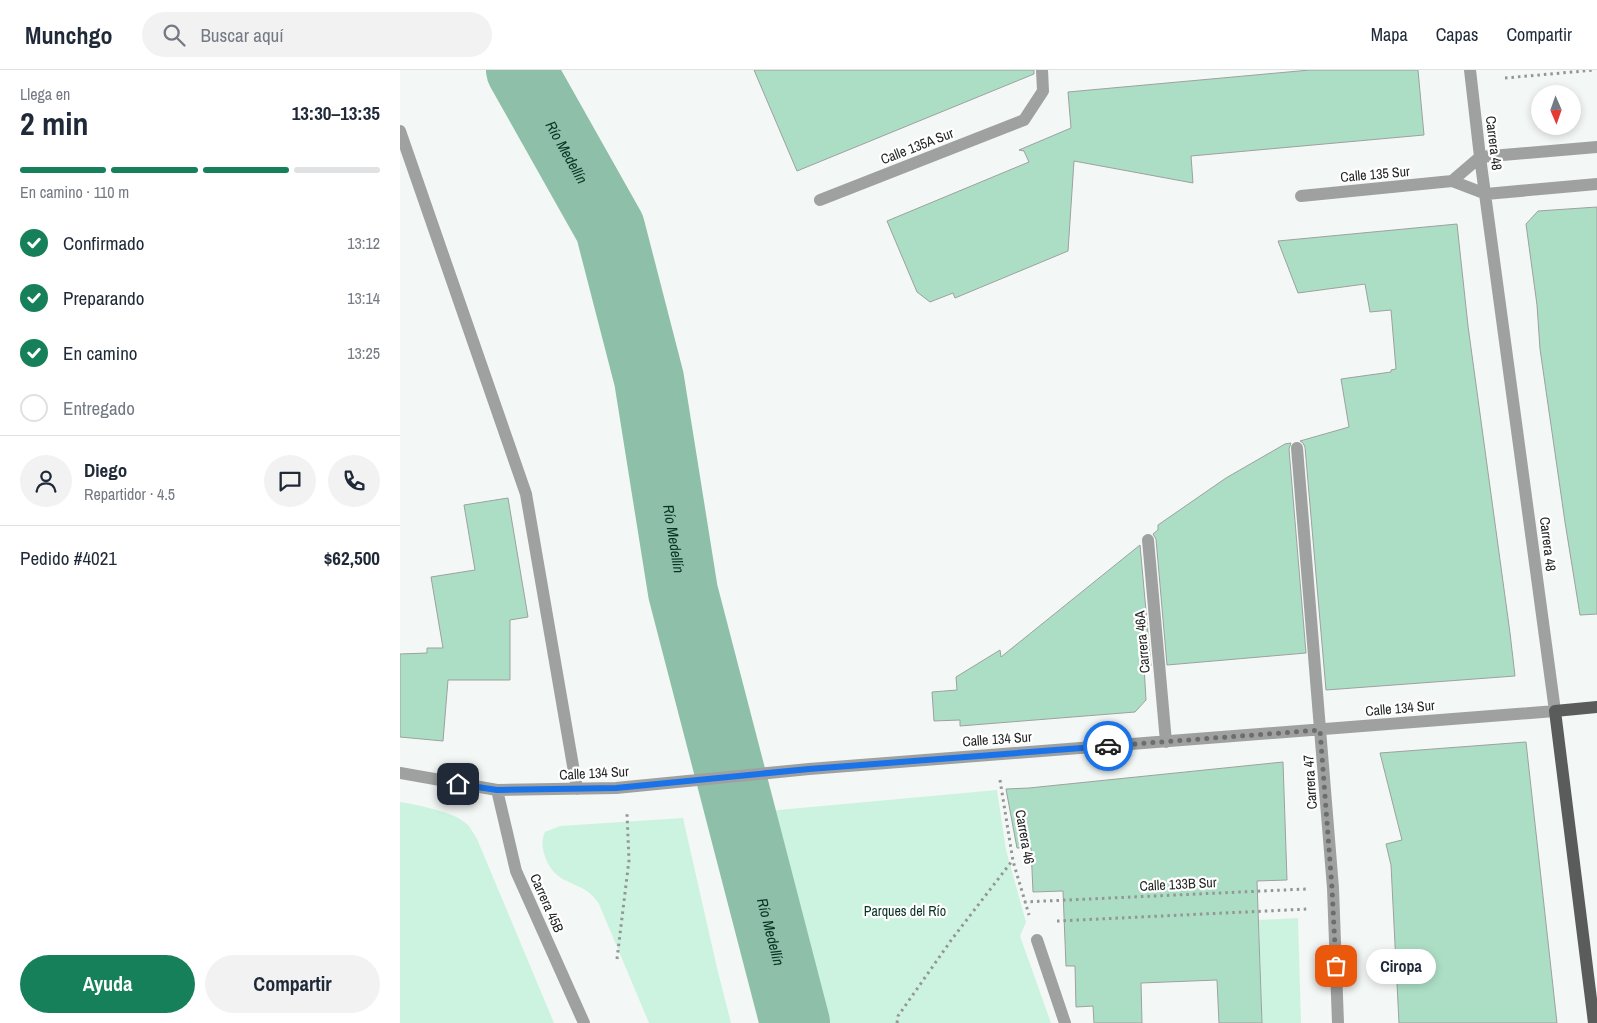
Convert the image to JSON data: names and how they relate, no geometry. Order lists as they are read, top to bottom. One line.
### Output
{"streets":{"main road":["Carrera 48","Calle 134 Sur"],"street":["Calle 135A Sur","Calle 135 Sur","Carrera 46A","Carrera 47","Carrera 45B"],"path":["Carrera 46","Calle 133B Sur"]},"crossings":[["Carrera 48","Calle 135 Sur"],["Carrera 48","Calle 134 Sur"],["Carrera 46A","Calle 134 Sur"],["Calle 134 Sur","Carrera 47"],["Calle 134 Sur","Carrera 46"],["Calle 134 Sur","Carrera 45B"],["Carrera 47","Calle 133B Sur"],["Carrera 46","Calle 133B Sur"]],"water":["Río Medellín"],"parks":["Parques del Río"],"places":["Ciropa"],"north":"bottom","page":{"header":"Munchgo","search":"Buscar aquí","nav":["Mapa","Capas","Compartir"],"heading":["2 min","Llega en","13:30–13:35"],"panel":["Diego","Repartidor · 4.5","Pedido #4021","$62,500"],"bar":"En camino · 110 m","list":[["Confirmado","13:12"],["Preparando","13:14"],["En camino","13:25"],"Entregado"],"buttons":["Ayuda","Compartir"],"bubble":"Ciropa"}}
